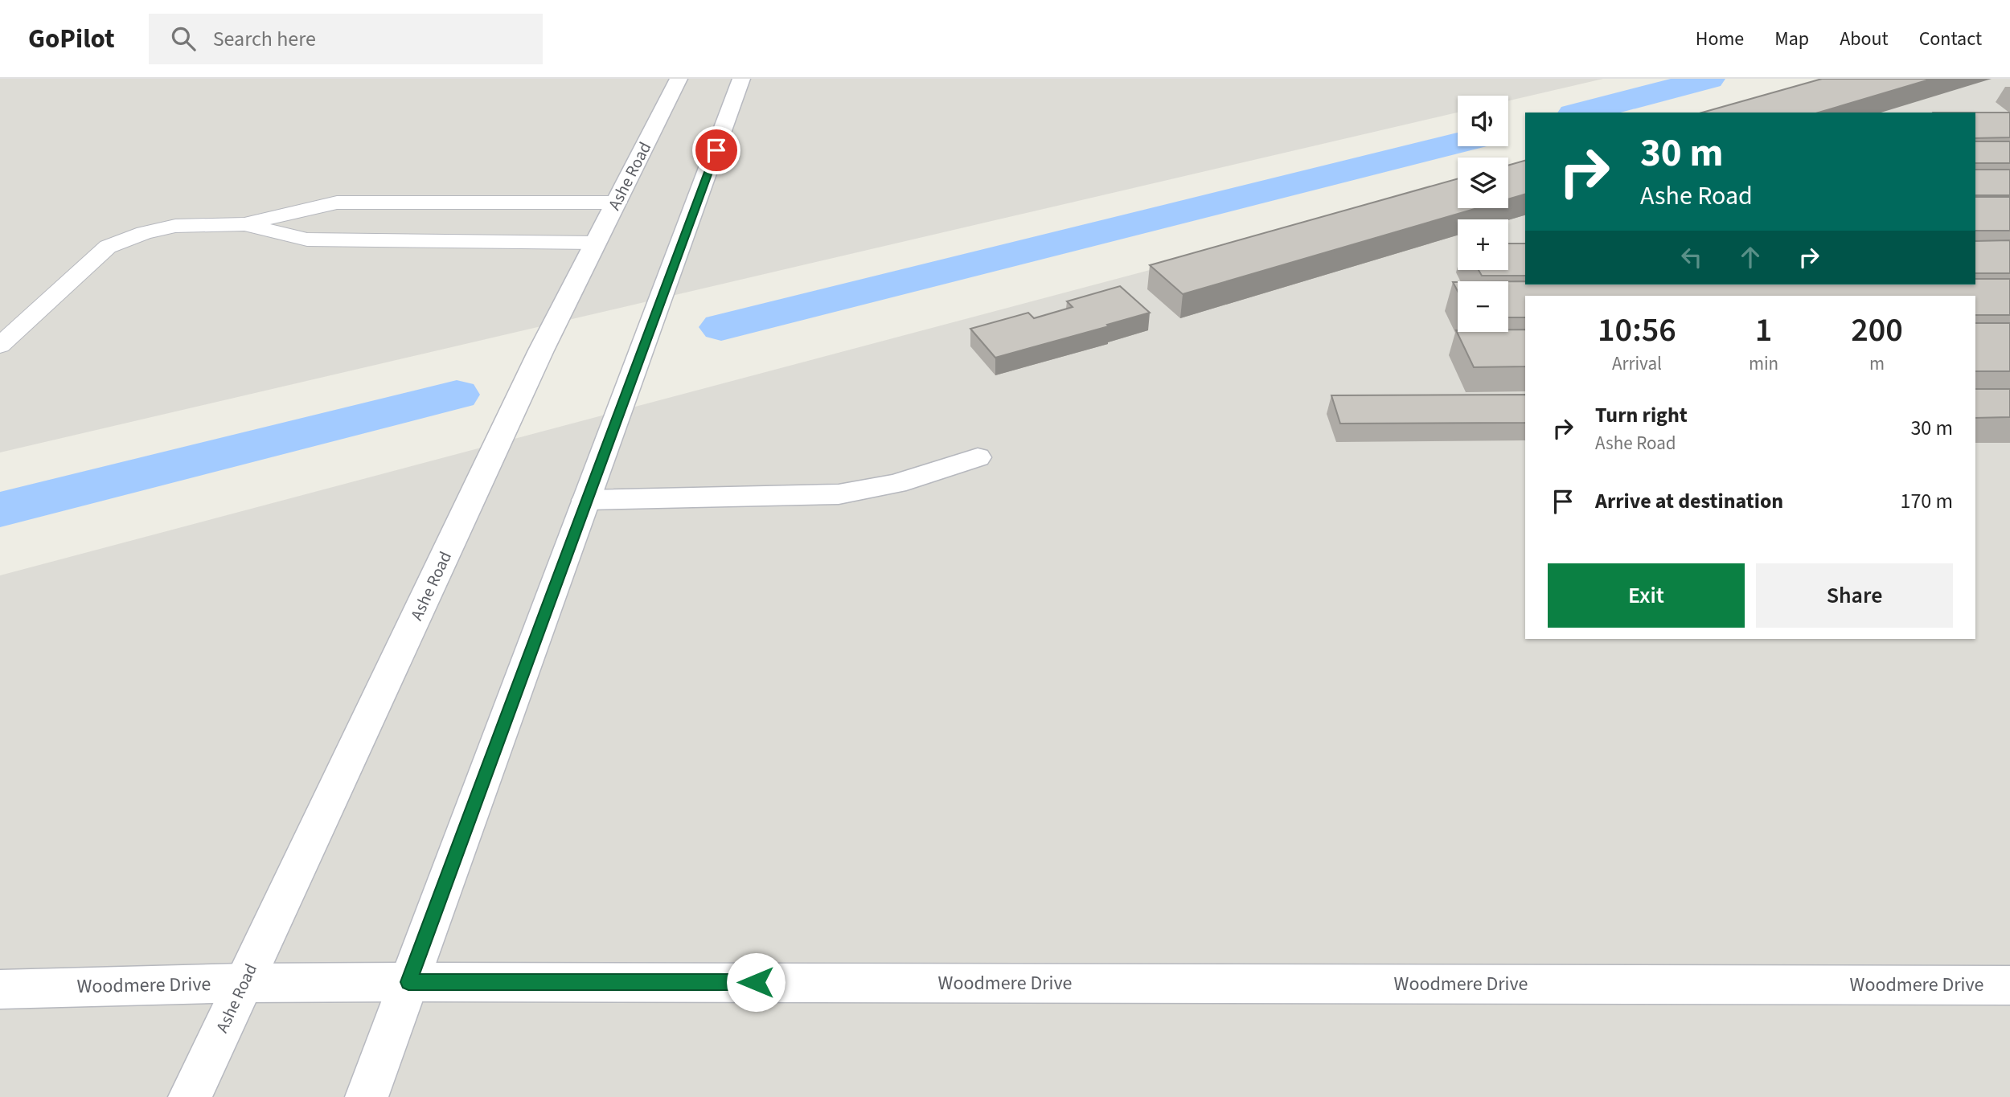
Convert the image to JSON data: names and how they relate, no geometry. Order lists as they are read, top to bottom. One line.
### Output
{"streets":{"street":["Ashe Road","Woodmere Drive"]},"crossings":[["Ashe Road","Woodmere Drive"]],"page":{"header":"GoPilot","search":"Search here","nav":["Home","Map","About","Contact"],"map_buttons":["+","−"],"turn":["30 m","Ashe Road"],"eta":["10:56","Arrival","1","min","200","m"],"list":[{"name":"Turn right","note":"Ashe Road","value":"30 m"},{"name":"Arrive at destination","value":"170 m"}],"buttons":["Exit","Share"]}}
